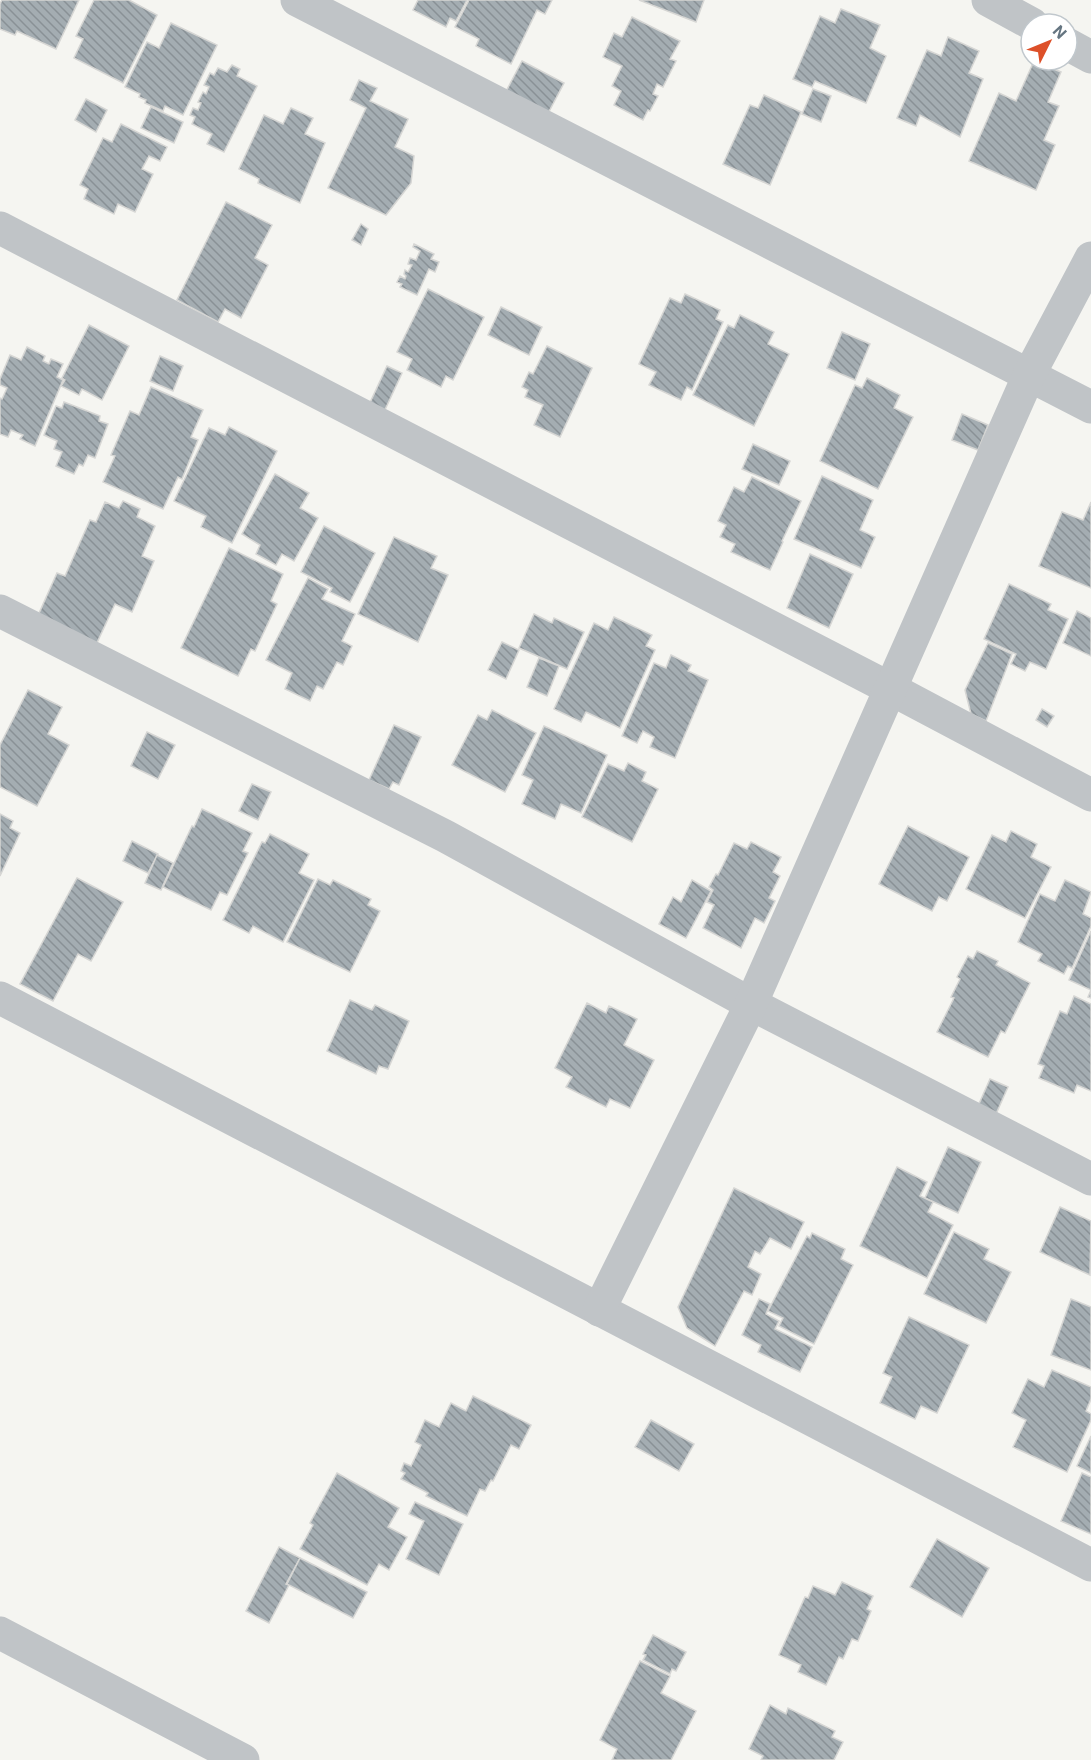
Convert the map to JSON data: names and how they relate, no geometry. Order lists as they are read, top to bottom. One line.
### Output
{"north":"top right"}
